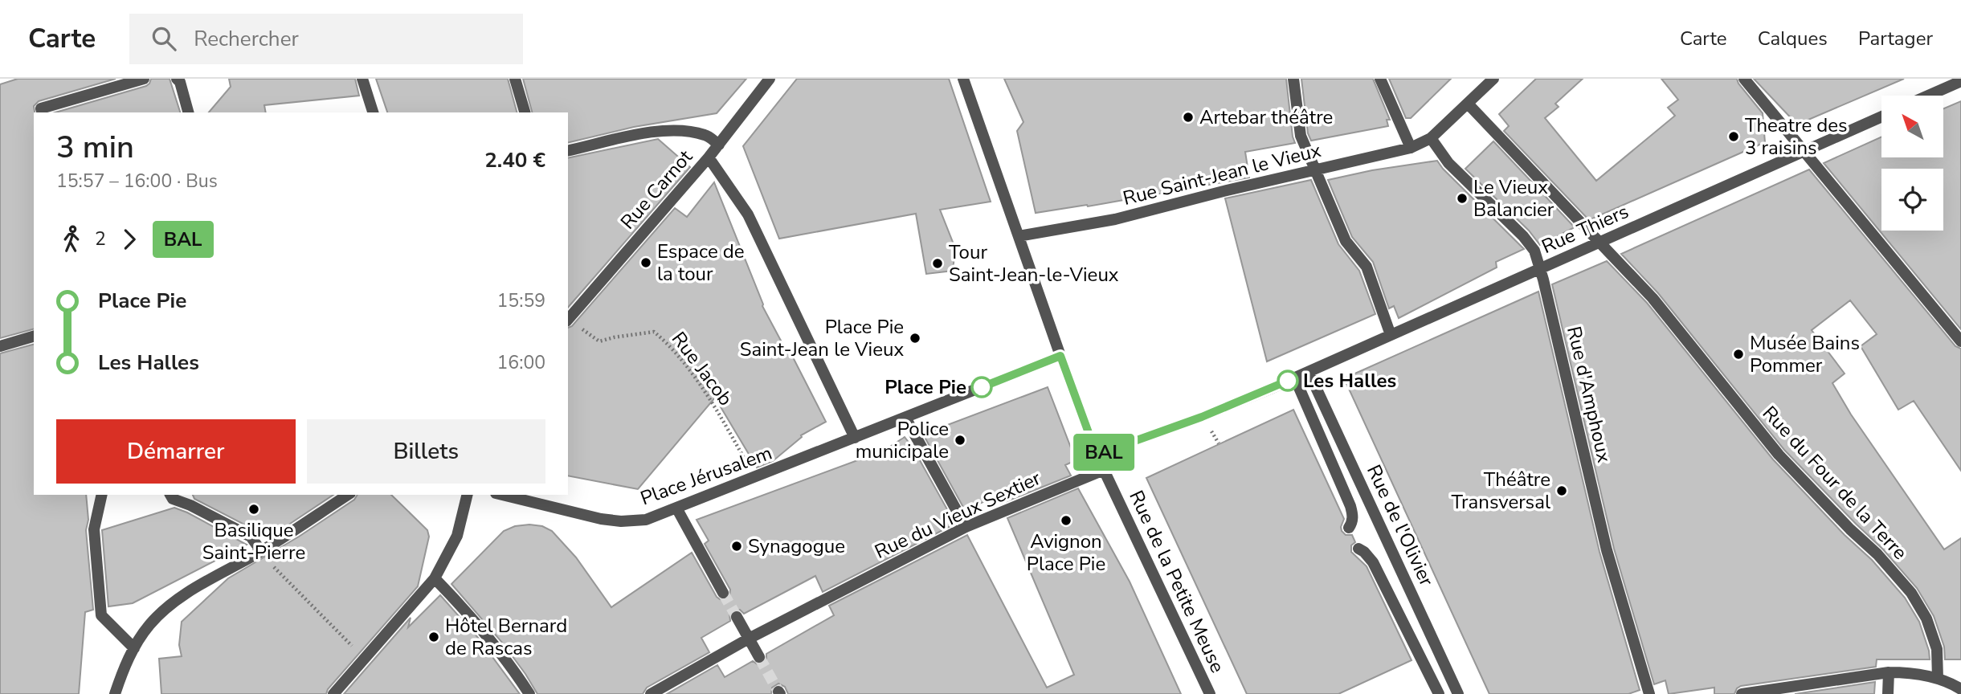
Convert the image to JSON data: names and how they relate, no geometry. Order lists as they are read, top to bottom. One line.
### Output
{"streets":{"street":["Rue Saint-Jean le Vieux","Rue Carnot","Rue Thiers","Rue d'Amphoux","Place Jérusalem","Rue du Four de la Terre","Rue du Vieux Sextier","Rue de l'Olivier","Rue de la Petite Meuse"],"path":["Rue Jacob"]},"crossings":[["Rue Saint-Jean le Vieux","Rue d'Amphoux"],["Rue Saint-Jean le Vieux","Rue du Four de la Terre"],["Rue Saint-Jean le Vieux","Rue de la Petite Meuse"],["Rue Carnot","Rue Jacob"],["Rue Thiers","Rue d'Amphoux"],["Rue Thiers","Rue du Four de la Terre"],["Rue Thiers","Rue de l'Olivier"],["Rue Jacob","Place Jérusalem"],["Rue du Vieux Sextier","Rue de la Petite Meuse"]],"places":["Artebar théâtre","Theatre des 3 raisins","Le Vieux Balancier","Espace de la tour","Tour Saint-Jean-le-Vieux","Place Pie Saint-Jean le Vieux","Musée Bains Pommer","Les Halles","Place Pie","Police municipale","Théâtre Transversal","Basilique Saint-Pierre","Avignon Place Pie","Synagogue","Hôtel Bernard de Rascas"],"lines":["bus line BAL"],"north":"top left","page":{"header":"Carte","search":"Rechercher","nav":["Carte","Calques","Partager"],"on_map":"BAL","heading":["3 min","15:57 – 16:00 · Bus","2.40 €"],"legs":["2","BAL"],"list":[{"name":"Place Pie","value":"15:59"},{"name":"Les Halles","value":"16:00"}],"buttons":["Démarrer","Billets"]}}
